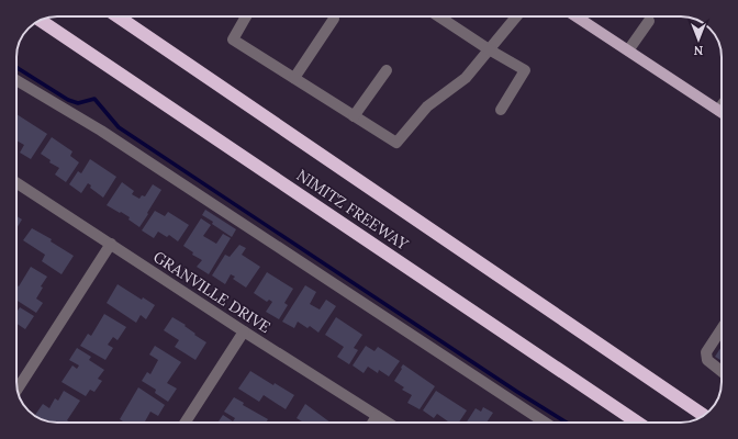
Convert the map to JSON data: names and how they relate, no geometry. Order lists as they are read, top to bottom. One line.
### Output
{"streets":{"highway":["NIMITZ FREEWAY"],"street":["GRANVILLE DRIVE"]},"north":"bottom"}
